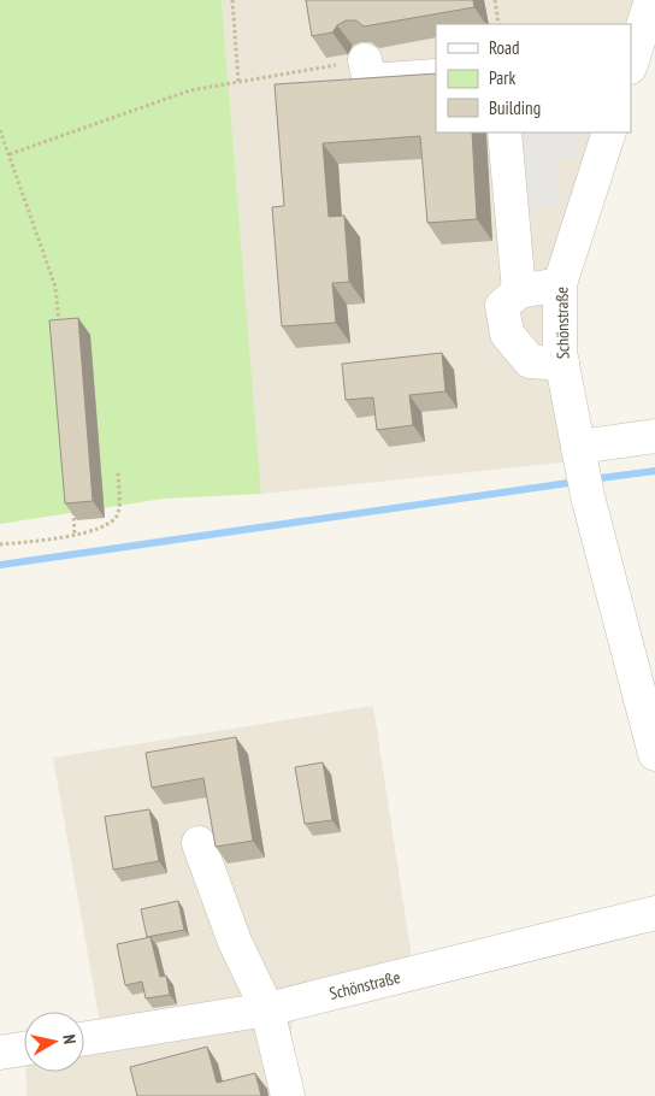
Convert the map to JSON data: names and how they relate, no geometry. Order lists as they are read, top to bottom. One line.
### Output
{"streets":{"street":["Schönstraße"]},"legend":["Road","Park","Building"],"north":"right"}
